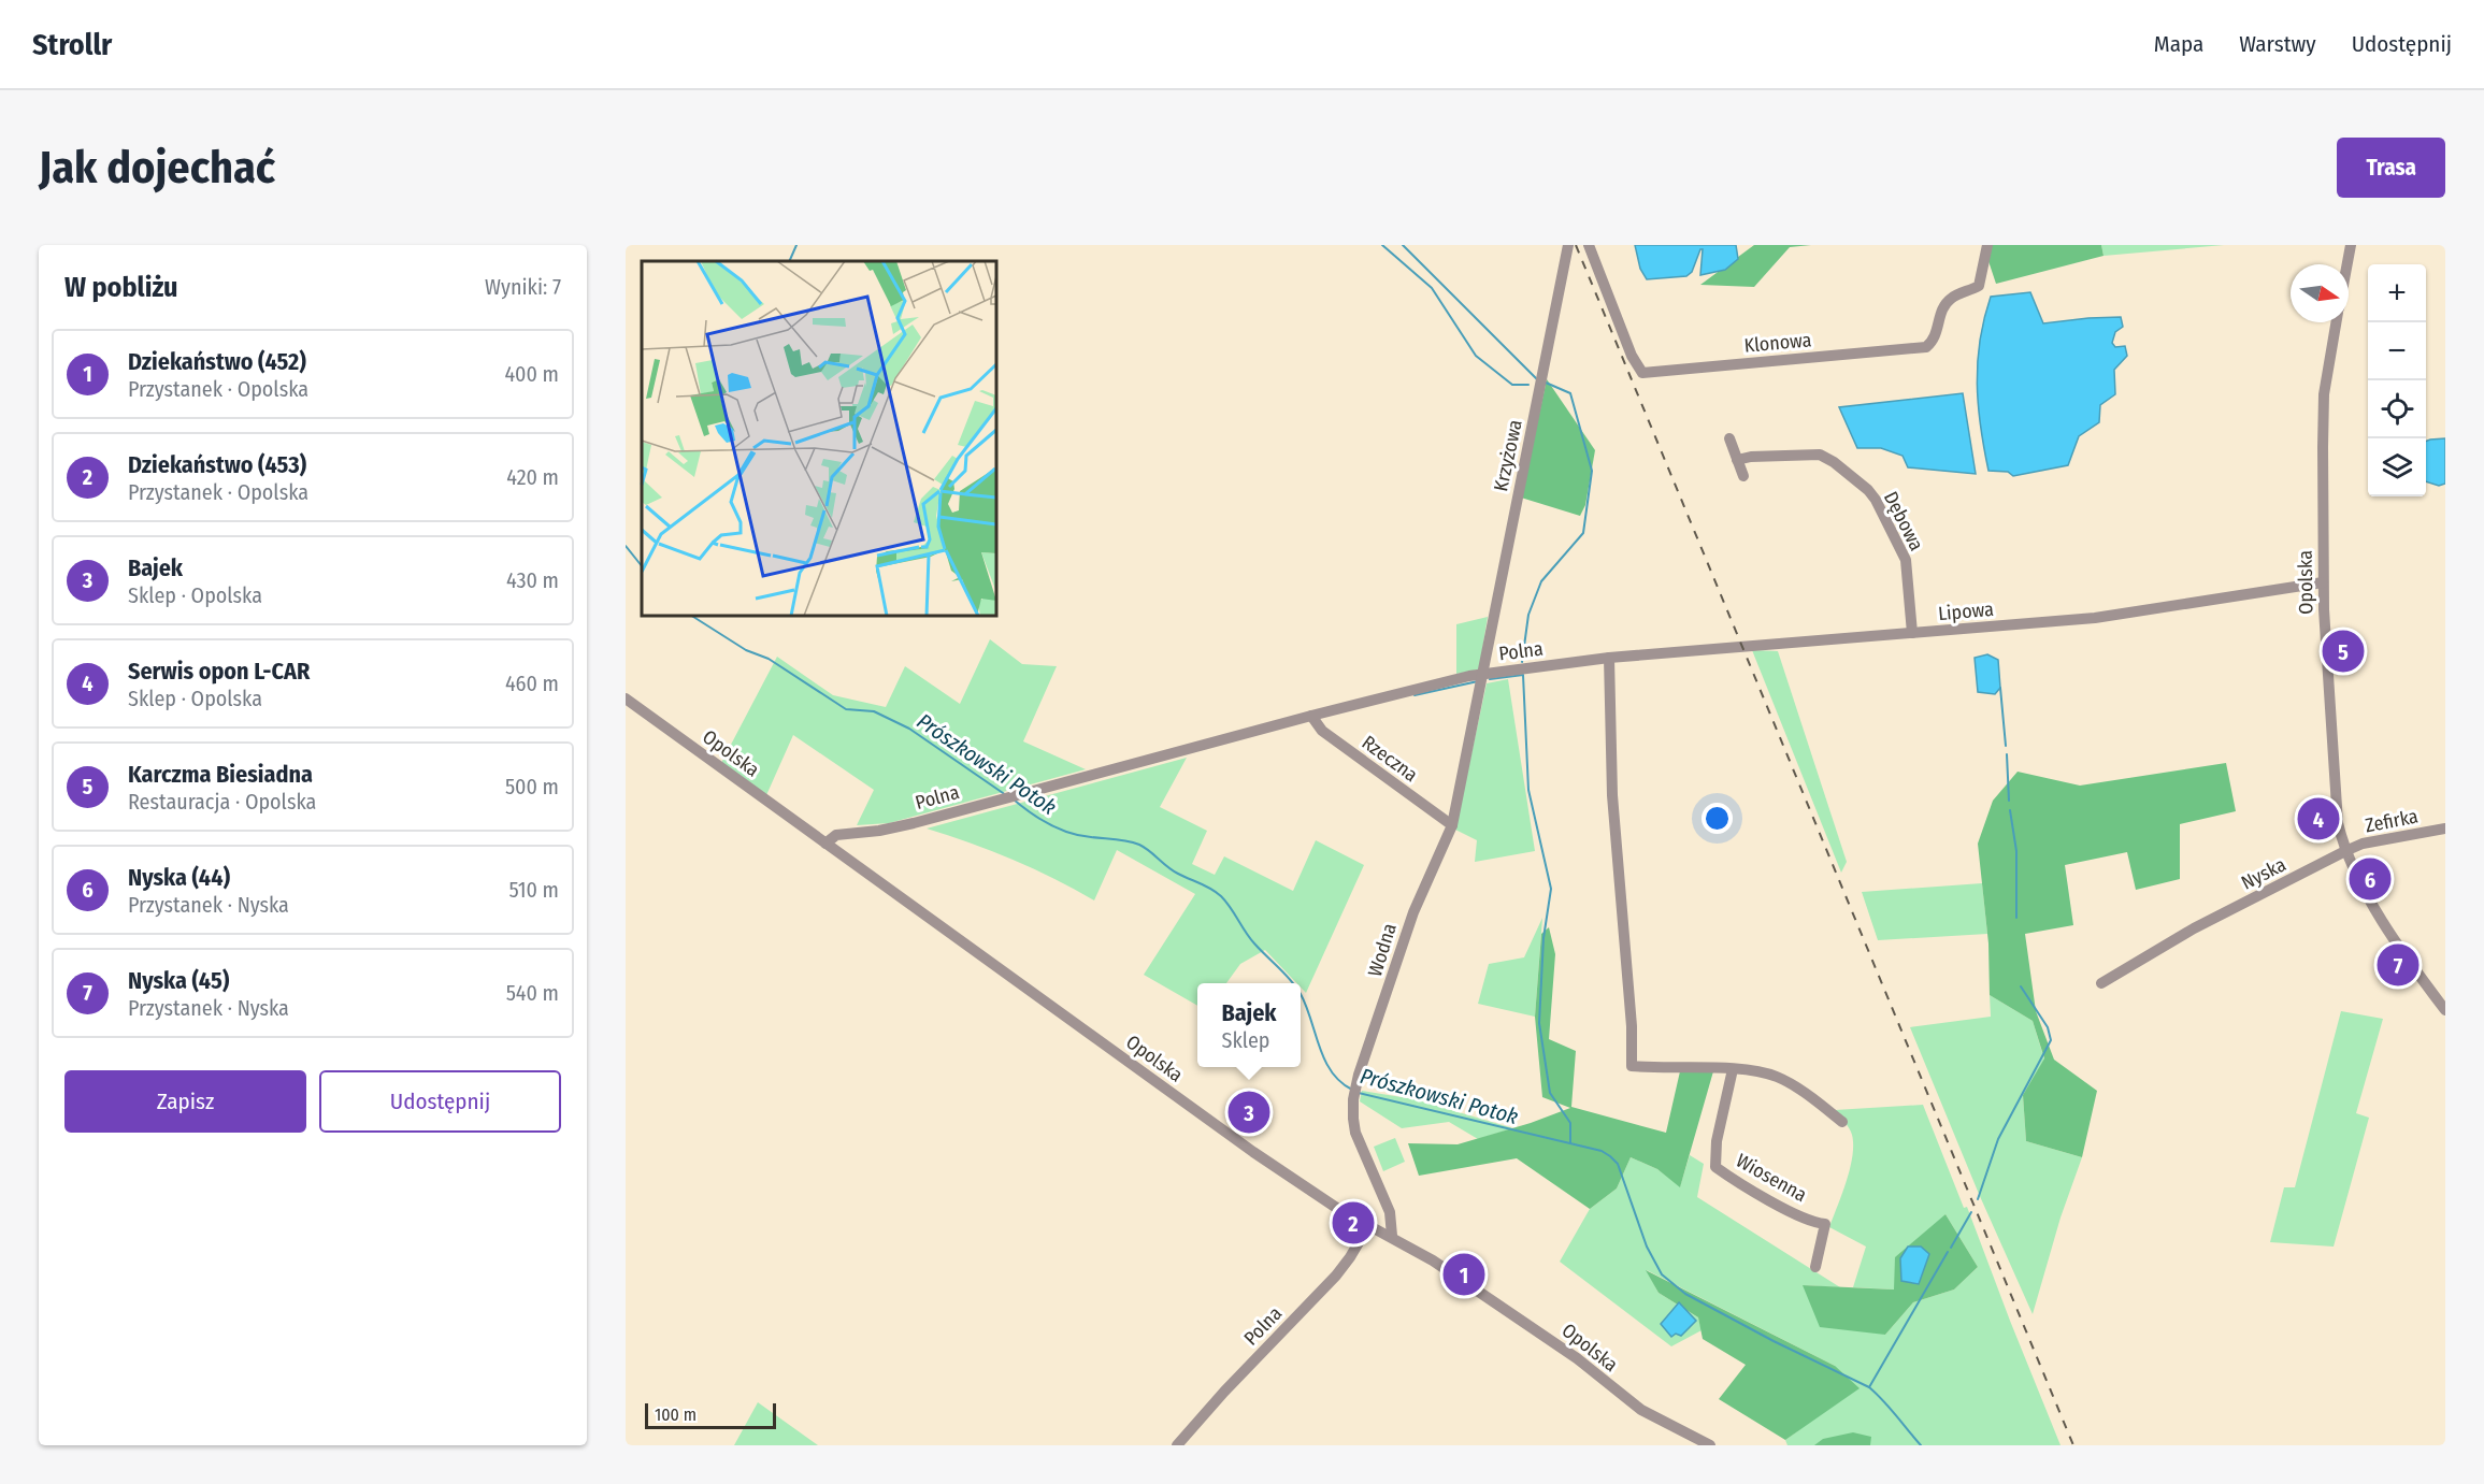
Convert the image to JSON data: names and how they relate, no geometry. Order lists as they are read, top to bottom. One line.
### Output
{"streets":{"street":["Klonowa","Krzyżowa","Dębowa","Opolska","Lipowa","Polna","Rzeczna","Zefirka","Nyska","Wodna","Wiosenna"]},"crossings":[["Krzyżowa","Polna"],["Krzyżowa","Wodna"],["Dębowa","Lipowa"],["Opolska","Lipowa"],["Opolska","Polna"],["Opolska","Zefirka"],["Opolska","Nyska"],["Opolska","Wodna"],["Lipowa","Polna"],["Polna","Rzeczna"],["Polna","Wodna"],["Rzeczna","Wodna"],["Zefirka","Nyska"]],"water":["Prószkowski Potok"],"scale_bar":"100 m","north":"right","page":{"header":"Strollr","nav":["Mapa","Warstwy","Udostępnij"],"buttons":["Trasa",["Zapisz","Udostępnij"]],"title":"Jak dojechać","heading":["W pobliżu","Wyniki: 7"],"map_buttons":["+","−"],"list":[{"mark":"1","name":"Dziekaństwo (452)","note":"Przystanek · Opolska","value":"400 m"},{"mark":"2","name":"Dziekaństwo (453)","note":"Przystanek · Opolska","value":"420 m"},{"mark":"3","name":"Bajek","note":"Sklep · Opolska","value":"430 m"},{"mark":"4","name":"Serwis opon L-CAR","note":"Sklep · Opolska","value":"460 m"},{"mark":"5","name":"Karczma Biesiadna","note":"Restauracja · Opolska","value":"500 m"},{"mark":"6","name":"Nyska (44)","note":"Przystanek · Nyska","value":"510 m"},{"mark":"7","name":"Nyska (45)","note":"Przystanek · Nyska","value":"540 m"}],"pins":["5","4","6","7","3","2","1"],"popup":["Bajek","Sklep"],"scale":"100 m"}}
